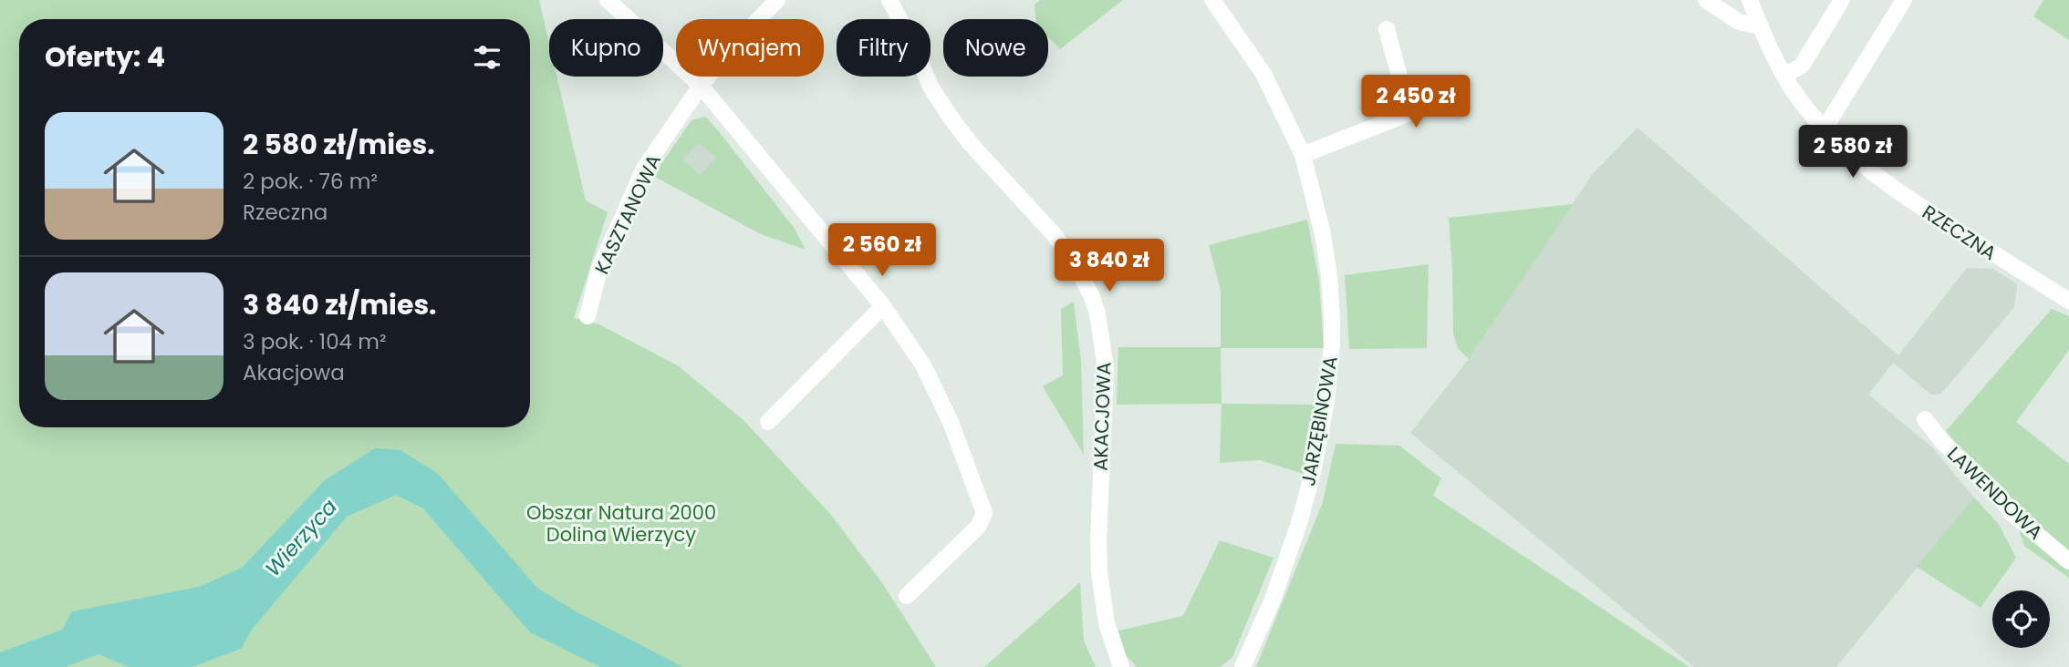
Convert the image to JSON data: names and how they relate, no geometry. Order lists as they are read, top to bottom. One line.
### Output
{"streets":{"street":["KASZTANOWA","RZECZNA","AKACJOWA","JARZĘBINOWA","LAWENDOWA"]},"water":["Wierzyca"],"parks":["Obszar Natura 2000 Dolina Wierzycy"],"page":{"chip":["Kupno","Wynajem","Filtry","Nowe"],"heading":"Oferty: 4","price":["2 450 zł","2 580 zł","2 560 zł","3 840 zł"],"list":[{"name":"2 580 zł/mies.","note":"2 pok. · 76 m² · Rzeczna"},{"name":"3 840 zł/mies.","note":"3 pok. · 104 m² · Akacjowa"}]}}
